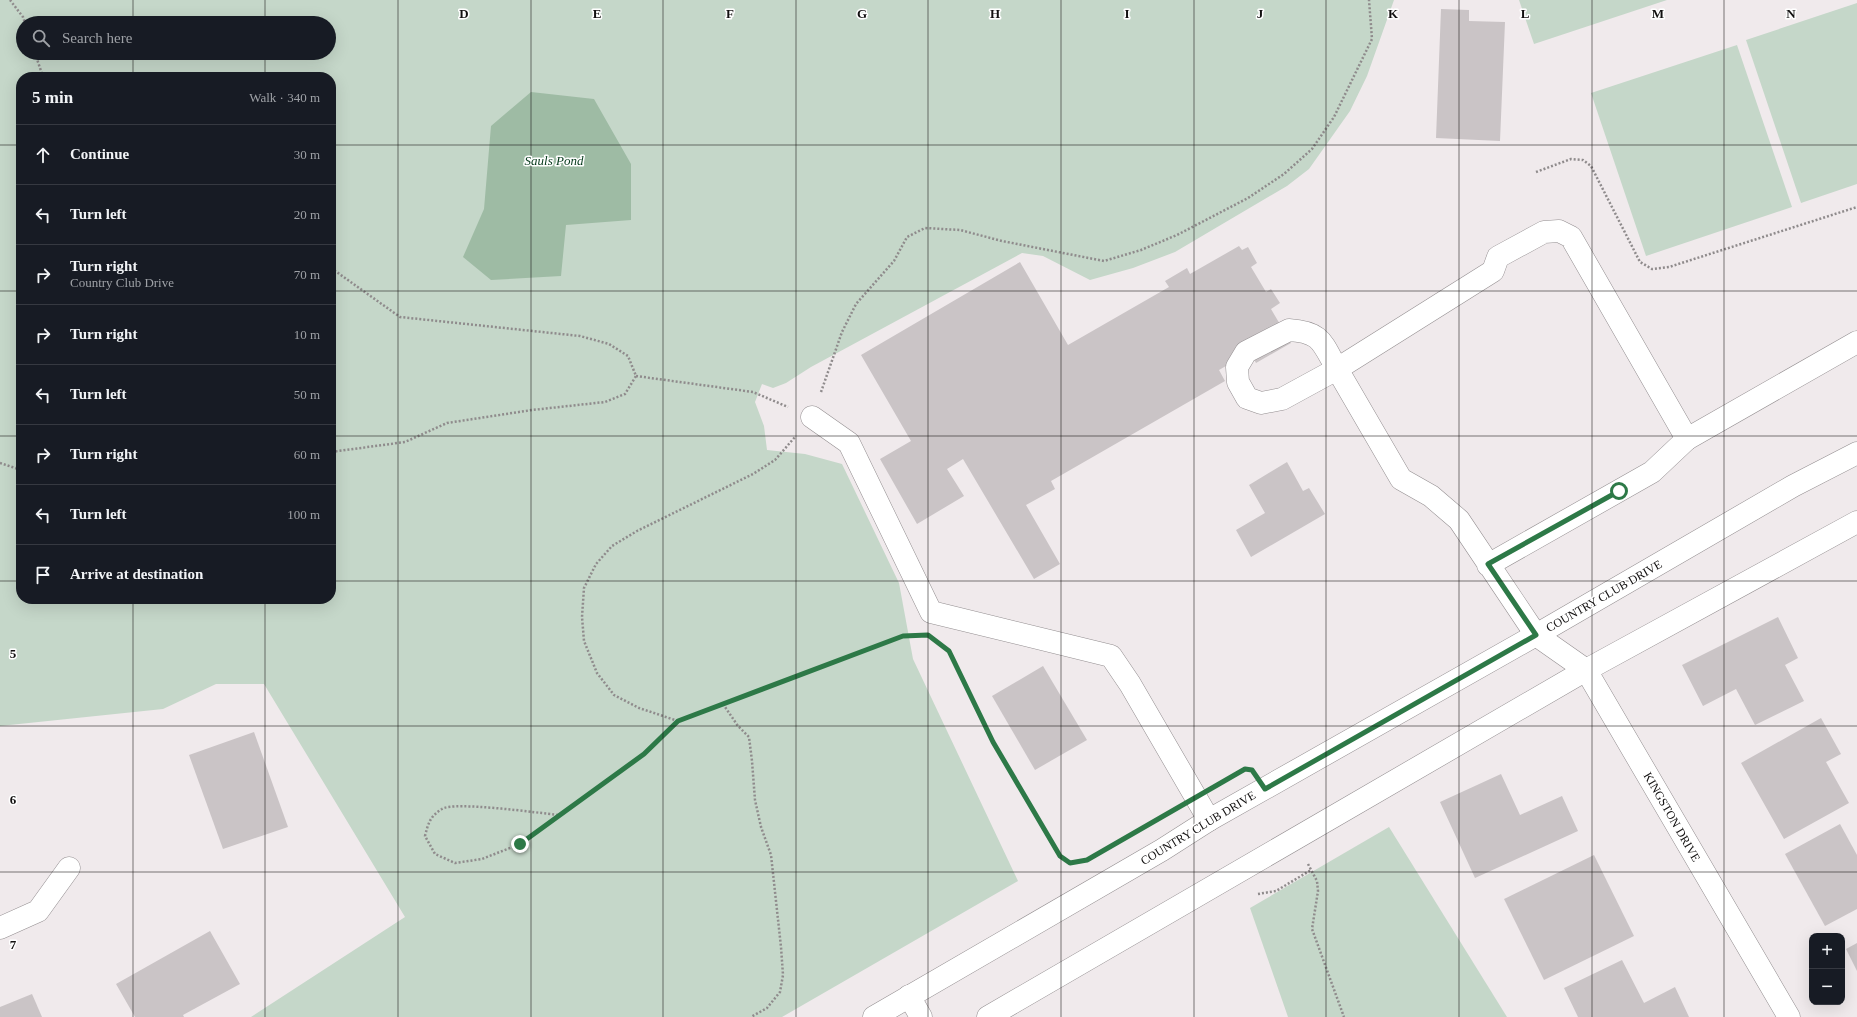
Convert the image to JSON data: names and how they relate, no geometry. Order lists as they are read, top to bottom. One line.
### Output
{"streets":{"main road":["COUNTRY CLUB DRIVE","KINGSTON DRIVE"]},"crossings":[["COUNTRY CLUB DRIVE","KINGSTON DRIVE"]],"water":["Sauls Pond"],"page":{"search":"Search here","heading":["5 min","Walk · 340 m"],"list":[["Continue","30 m"],["Turn left","20 m"],["Turn right","Country Club Drive","70 m"],["Turn right","10 m"],["Turn left","50 m"],["Turn right","60 m"],["Turn left","100 m"],"Arrive at destination"],"map_buttons":["+","−"]},"grid":{"columns":["D","E","F","G","H","I","J","K","L","M","N"],"rows":["5","6","7"]}}
